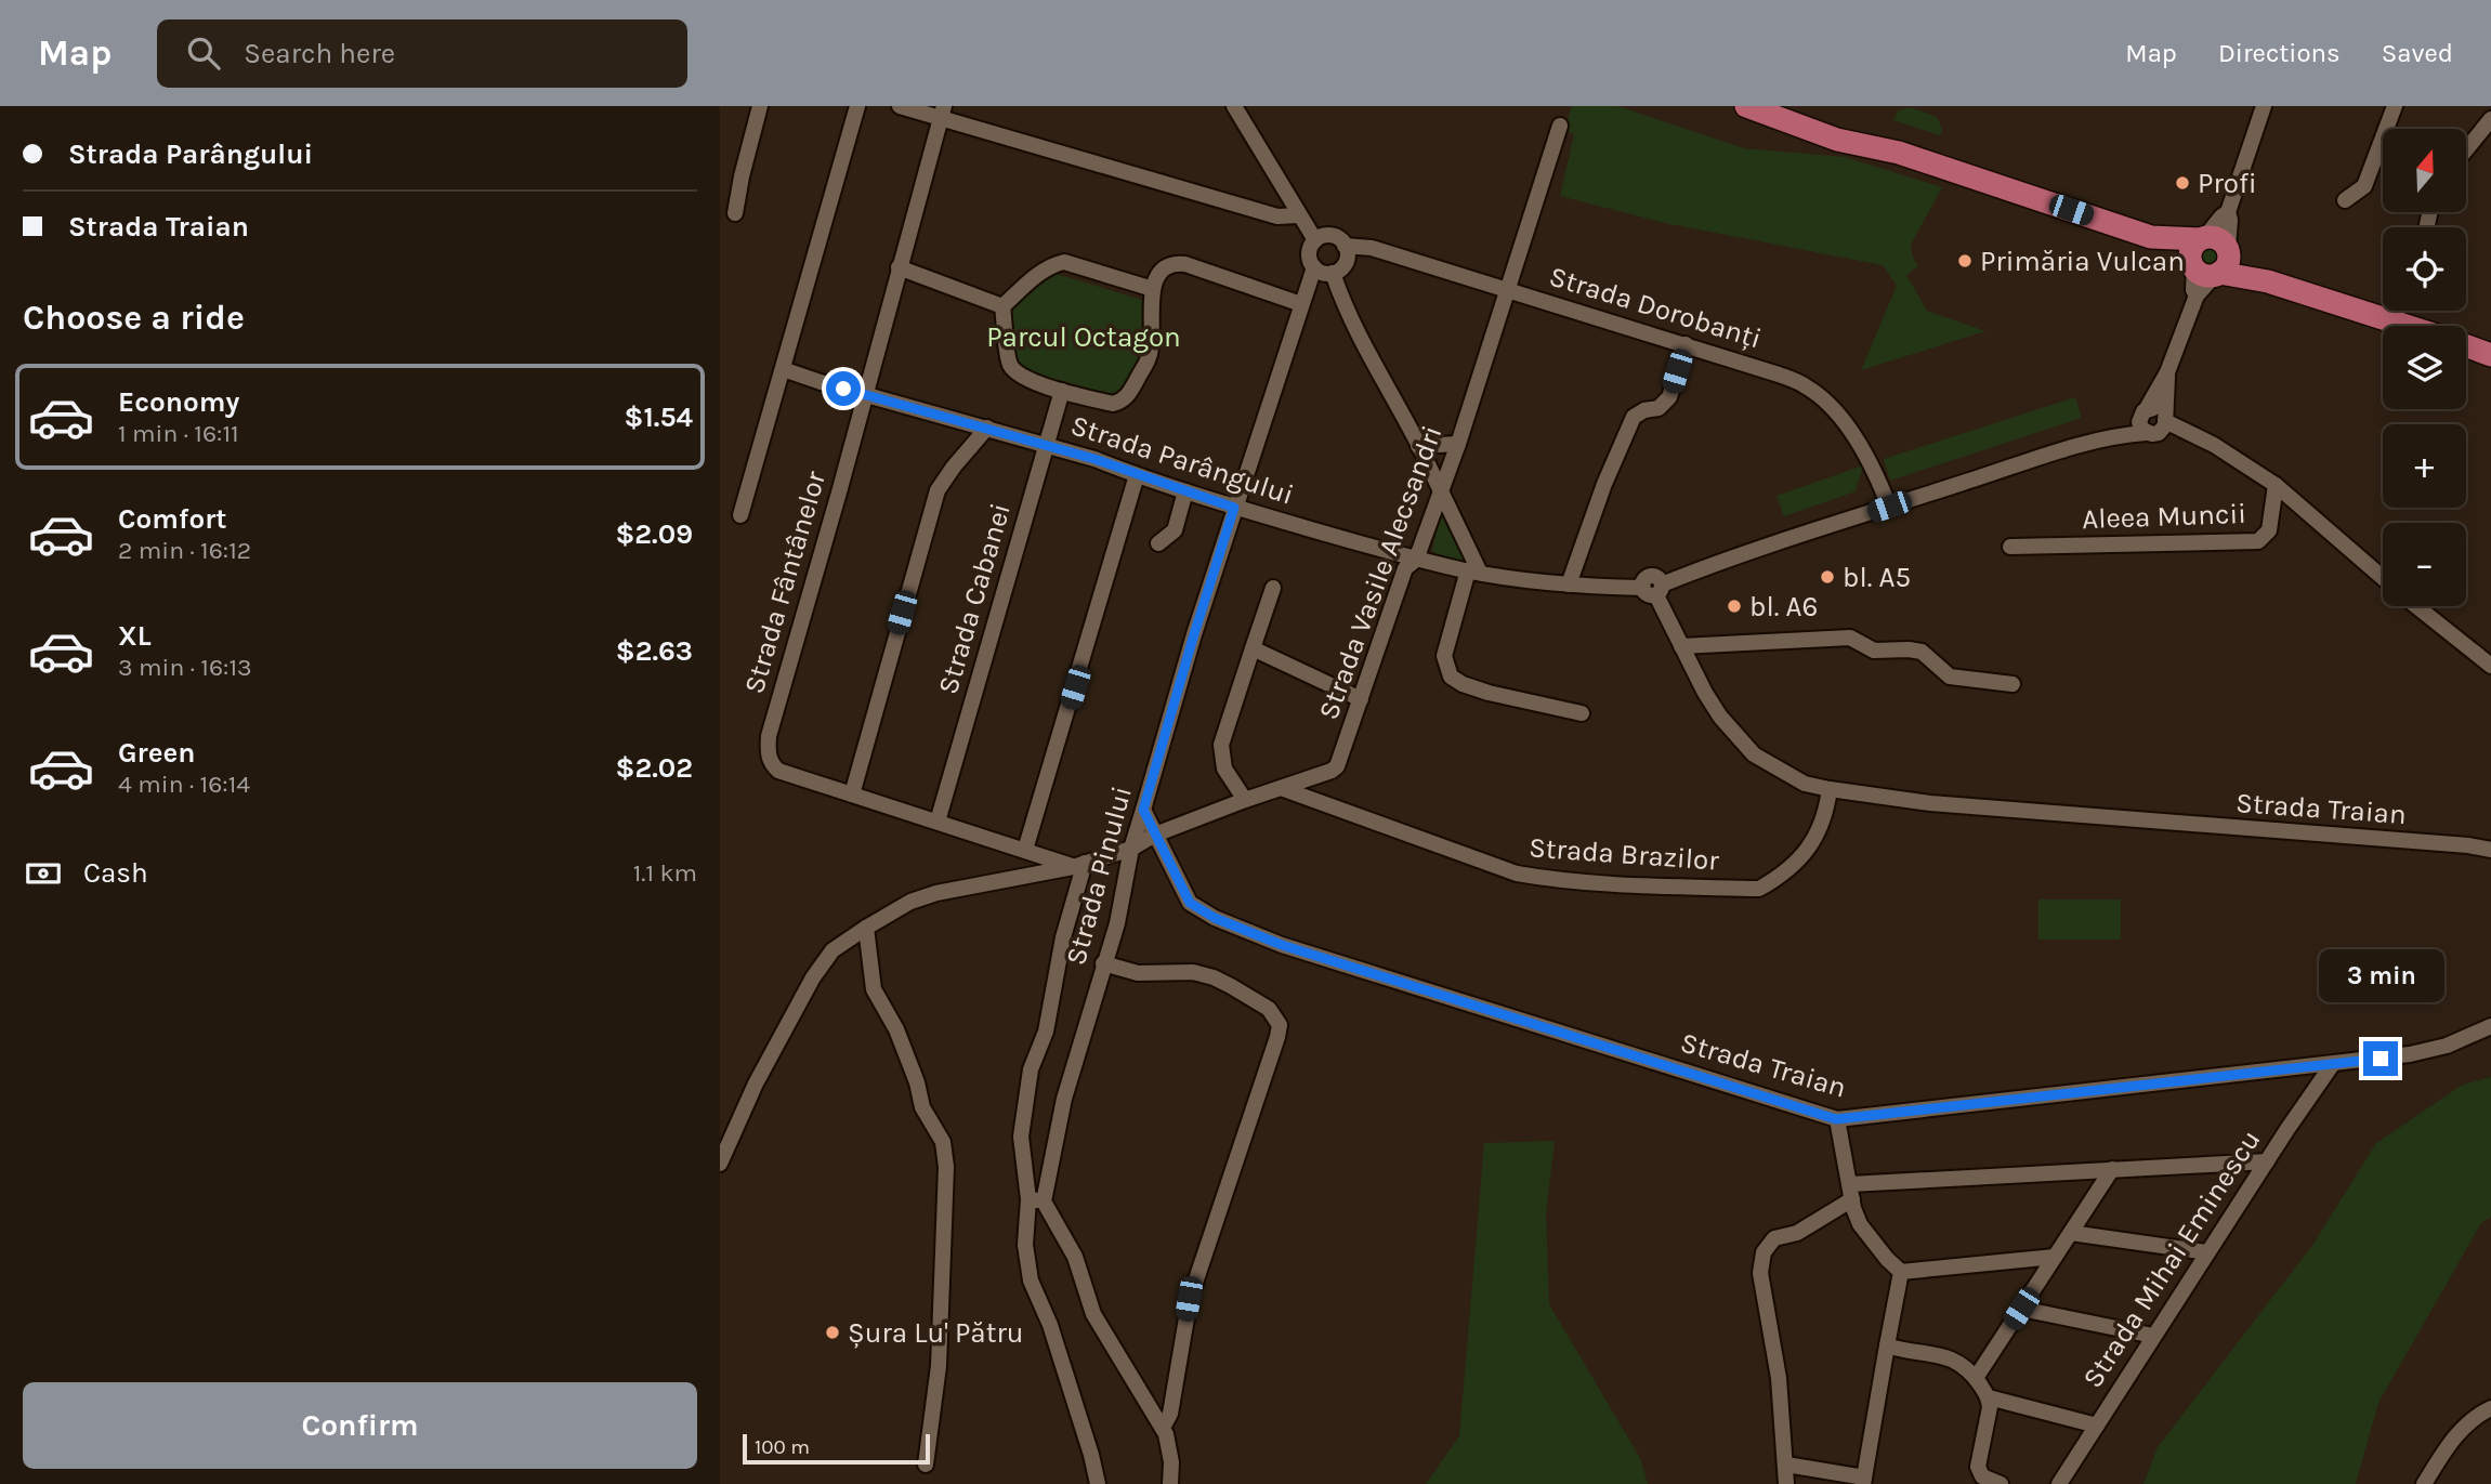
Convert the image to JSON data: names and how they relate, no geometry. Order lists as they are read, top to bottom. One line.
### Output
{"streets":{"street":["Strada Dorobanți","Strada Parângului","Aleea Muncii","Strada Vasile Alecsandri","Strada Fântânelor","Strada Cabanei","Strada Traian","Strada Brazilor","Strada Pinului","Strada Mihai Eminescu"]},"crossings":[["Strada Dorobanți","Strada Vasile Alecsandri"],["Strada Dorobanți","Strada Pinului"],["Strada Parângului","Strada Vasile Alecsandri"],["Strada Parângului","Strada Fântânelor"],["Strada Parângului","Strada Cabanei"],["Strada Parângului","Strada Pinului"],["Strada Vasile Alecsandri","Strada Fântânelor"],["Strada Vasile Alecsandri","Strada Traian"],["Strada Vasile Alecsandri","Strada Brazilor"],["Strada Vasile Alecsandri","Strada Pinului"],["Strada Fântânelor","Strada Cabanei"],["Strada Traian","Strada Brazilor"],["Strada Traian","Strada Pinului"],["Strada Traian","Strada Mihai Eminescu"]],"parks":["Parcul Octagon"],"places":["Profi","Primăria Vulcan","bl. A5","bl. A6","Șura Lu' Pătru"],"scale_bar":"100 m","north":"top","page":{"header":"Map","search":"Search here","nav":["Map","Directions","Saved"],"banner":["Strada Parângului","Strada Traian"],"map_buttons":["+","−"],"heading":"Choose a ride","list":[{"name":"Economy","note":"1 min · 16:11","value":"$1.54"},{"name":"Comfort","note":"2 min · 16:12","value":"$2.09"},{"name":"XL","note":"3 min · 16:13","value":"$2.63"},{"name":"Green","note":"4 min · 16:14","value":"$2.02"}],"pay":["Cash","1.1 km"],"bubble":"3 min","buttons":"Confirm","scale":"100 m"}}
